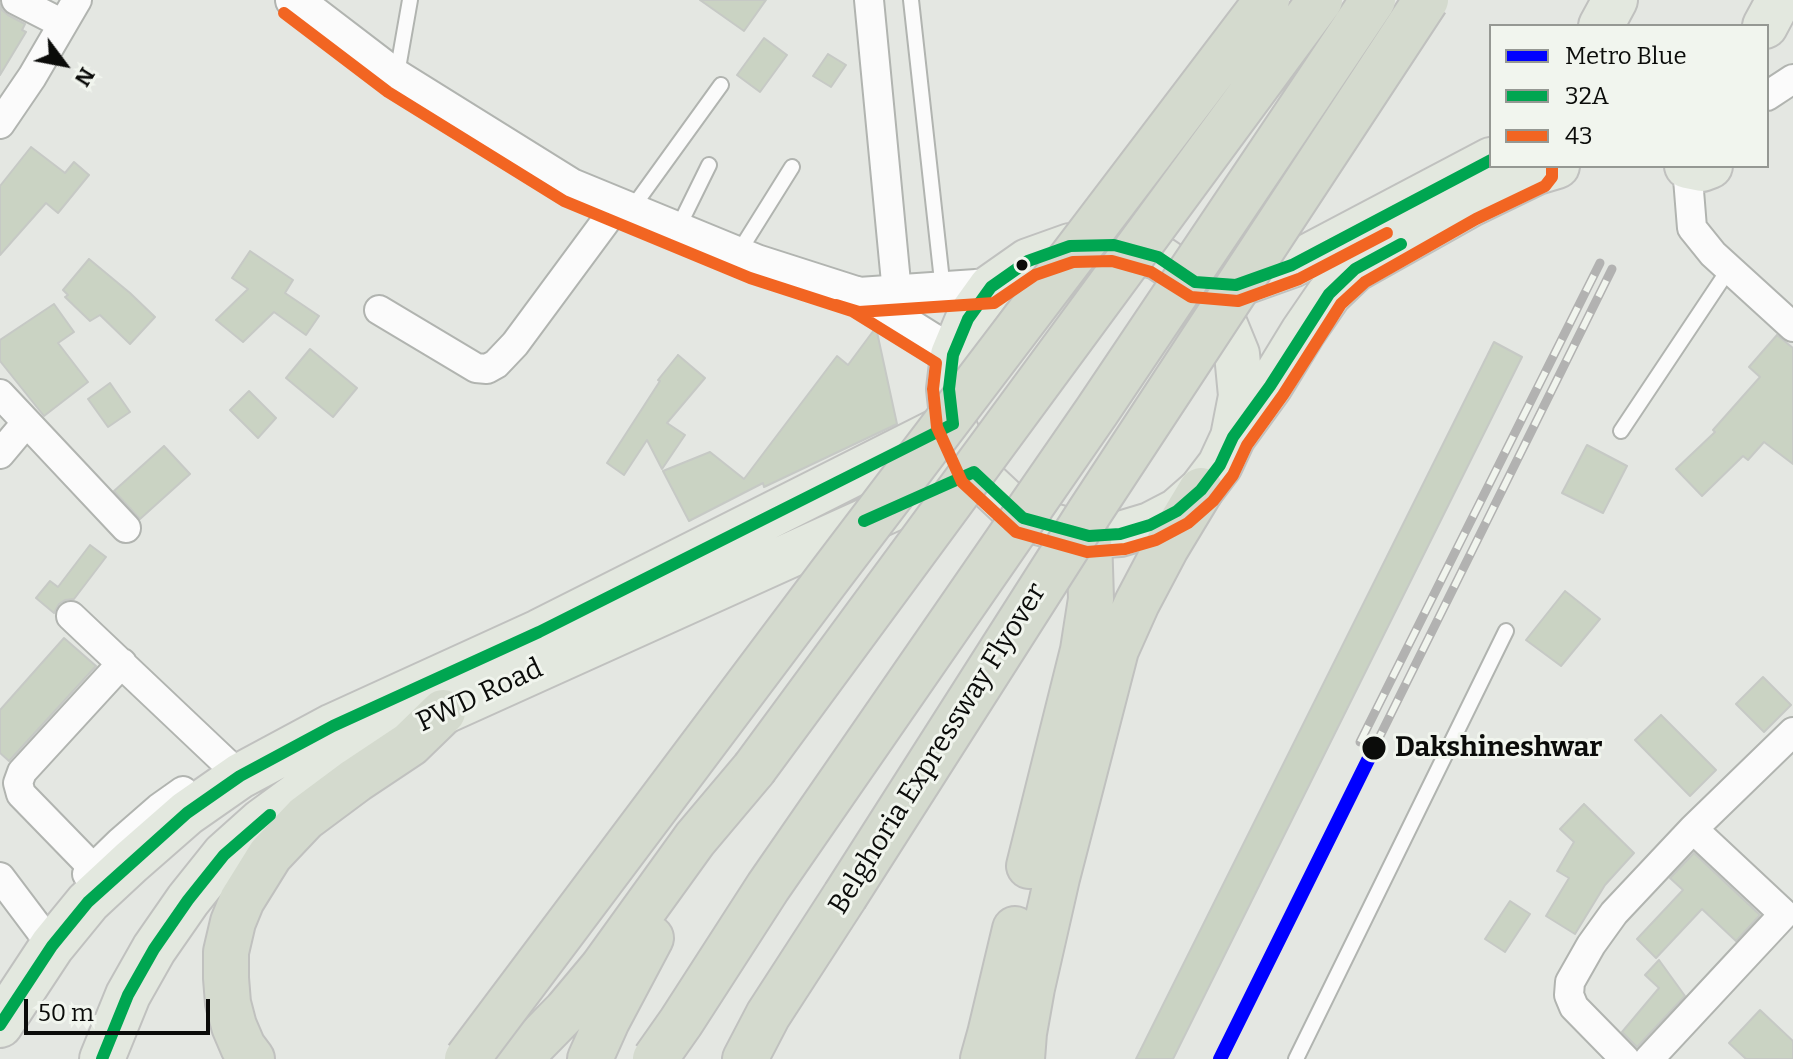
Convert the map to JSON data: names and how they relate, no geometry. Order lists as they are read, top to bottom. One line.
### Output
{"streets":{"highway":["Belghoria Expressway Flyover"],"main road":["PWD Road"]},"places":["Dakshineshwar"],"lines":["transit line 43","transit line 32A","metro line Blue"],"legend":["Metro Blue","32A","43"],"scale_bar":"50 m","north":"bottom right"}
